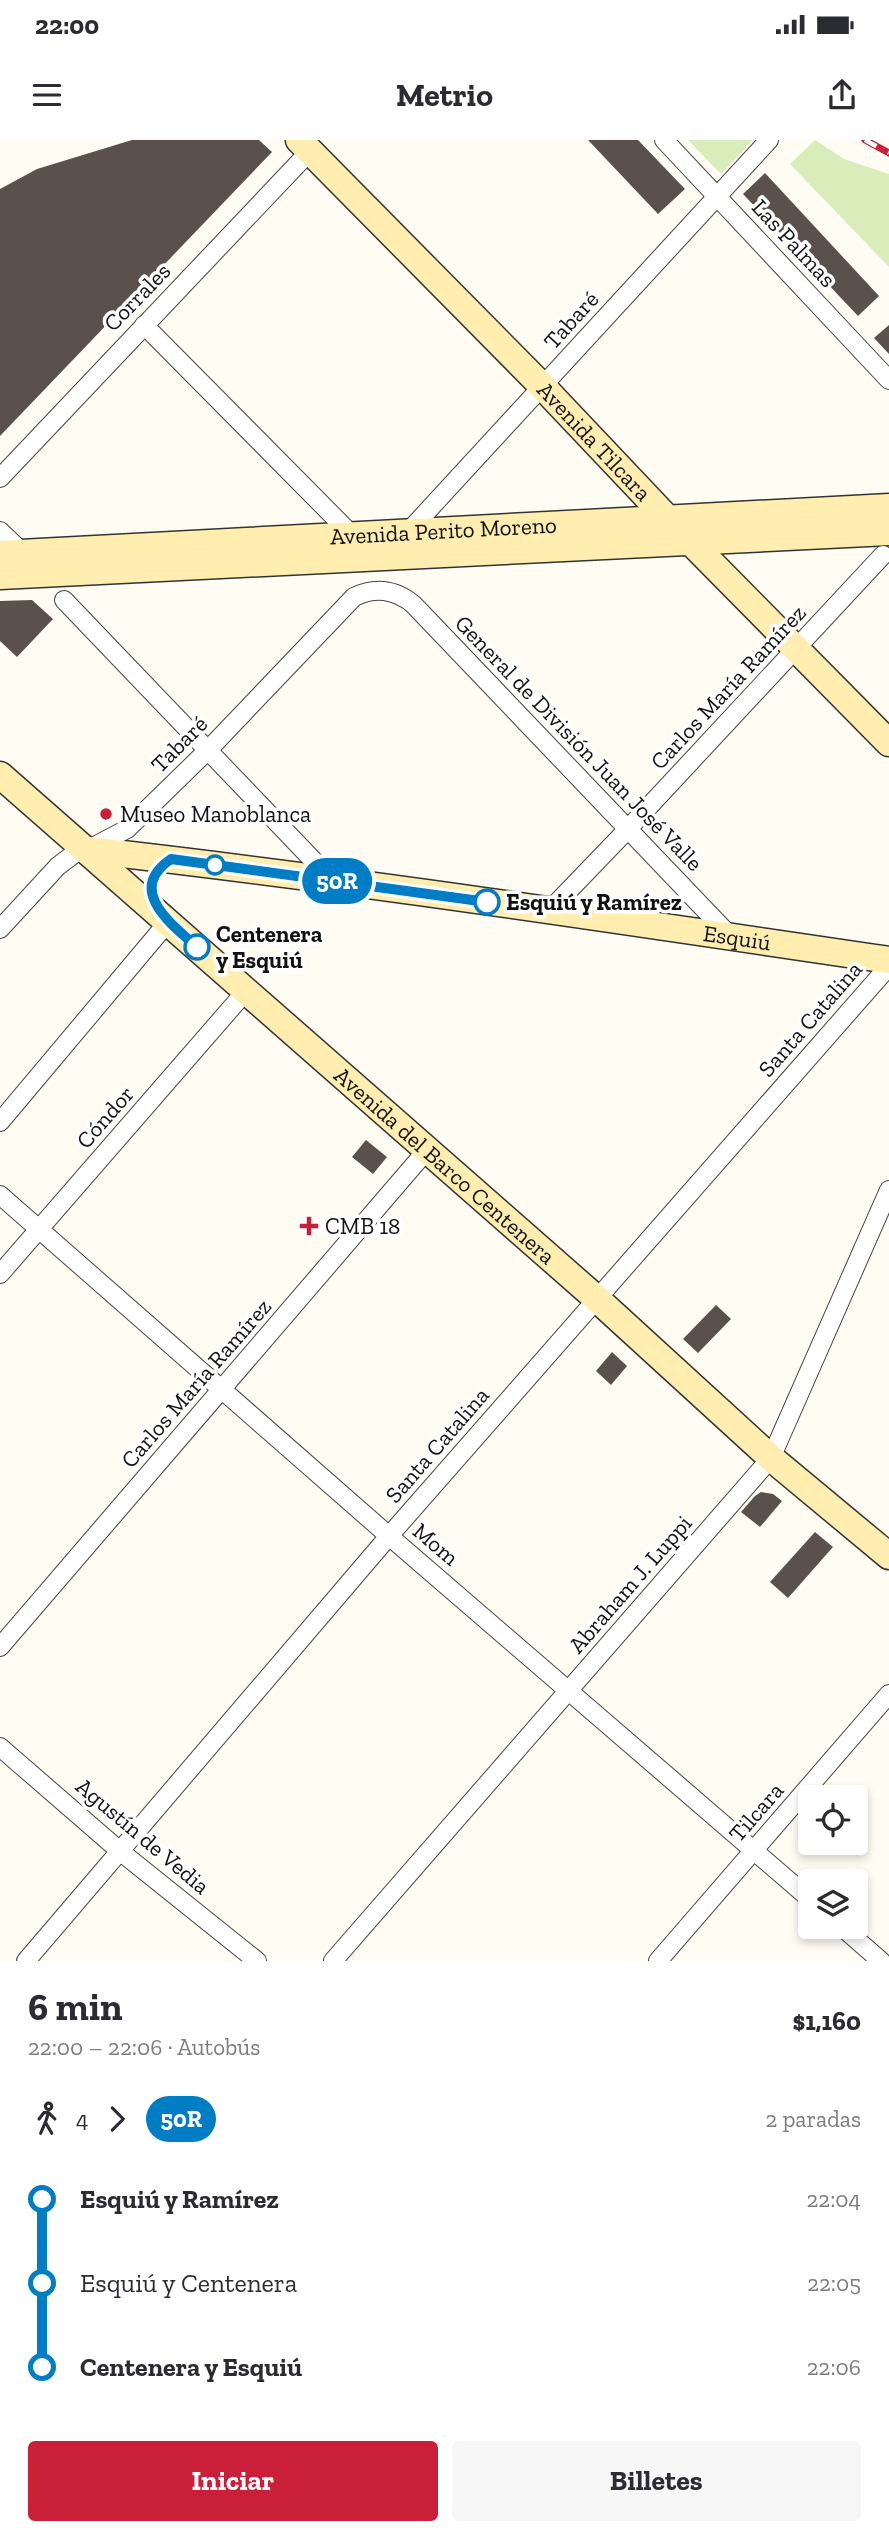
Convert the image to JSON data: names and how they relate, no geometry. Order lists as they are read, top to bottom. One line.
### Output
{"streets":{"main road":["Avenida Tilcara","Avenida Perito Moreno","Esquiú","Avenida del Barco Centenera"],"street":["Las Palmas","Corrales","Tabaré","Carlos María Ramírez","General de División Juan José Valle","Santa Catalina","Cóndor","Mom","Abraham J. Luppi","Tilcara","Agustín de Vedia"]},"crossings":[["Las Palmas","Tabaré"],["Corrales","Avenida Tilcara"],["Tabaré","Avenida Tilcara"],["Tabaré","Avenida Perito Moreno"],["Tabaré","General de División Juan José Valle"],["Tabaré","Esquiú"],["Tabaré","Avenida del Barco Centenera"],["Avenida Tilcara","Avenida Perito Moreno"],["Avenida Tilcara","Carlos María Ramírez"],["Avenida Perito Moreno","Carlos María Ramírez"],["Carlos María Ramírez","General de División Juan José Valle"],["Carlos María Ramírez","Esquiú"],["Carlos María Ramírez","Avenida del Barco Centenera"],["Carlos María Ramírez","Mom"],["General de División Juan José Valle","Esquiú"],["Esquiú","Avenida del Barco Centenera"],["Santa Catalina","Avenida del Barco Centenera"],["Santa Catalina","Mom"],["Santa Catalina","Agustín de Vedia"],["Cóndor","Avenida del Barco Centenera"],["Cóndor","Mom"],["Avenida del Barco Centenera","Abraham J. Luppi"],["Mom","Abraham J. Luppi"],["Mom","Tilcara"]],"places":{"other":["Museo Manoblanca","Esquiú y Ramírez","Centenera y Esquiú"],"health":["CMB 18"]},"lines":["bus line 50R"],"page":{"status":"22:00","header":"Metrio","on_map":"50R","heading":["6 min","22:00 – 22:06 · Autobús","$1,160"],"legs":["4","50R","2 paradas"],"list":[{"name":"Esquiú y Ramírez","value":"22:04"},{"name":"Esquiú y Centenera","value":"22:05"},{"name":"Centenera y Esquiú","value":"22:06"}],"buttons":["Iniciar","Billetes"]}}
